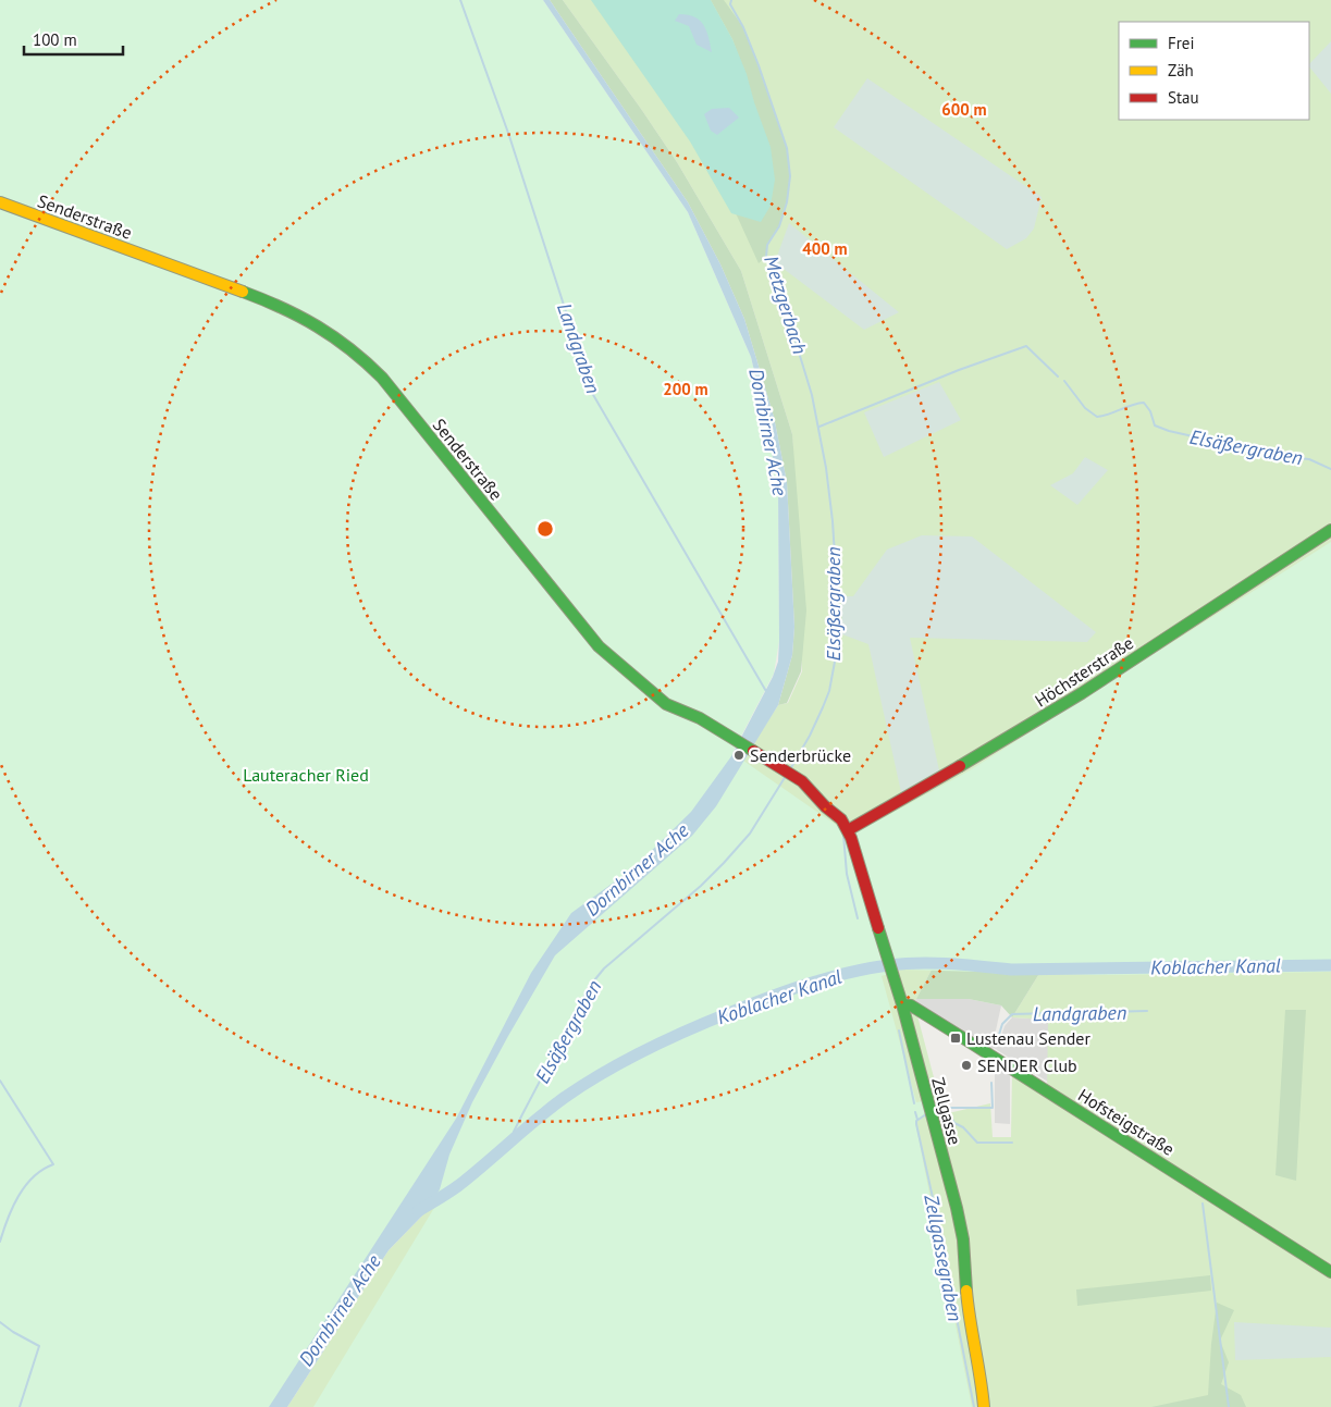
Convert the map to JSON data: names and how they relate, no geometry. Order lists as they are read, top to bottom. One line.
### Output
{"streets":{"main road":["Senderstraße","Höchsterstraße","Zellgasse","Hofsteigstraße"]},"crossings":[["Senderstraße","Höchsterstraße"],["Senderstraße","Zellgasse"],["Höchsterstraße","Zellgasse"],["Zellgasse","Hofsteigstraße"]],"water":["Metzgerbach","Landgraben","Dornbirner Ache","Elsäßergraben","Koblacher Kanal","Zellgassegraben"],"parks":["Lauteracher Ried"],"places":{"other":["Senderbrücke","SENDER Club"],"transit":["Lustenau Sender"]},"legend":["Frei","Zäh","Stau"],"scale_bar":"100 m","rings":["600 m","400 m","200 m"]}
